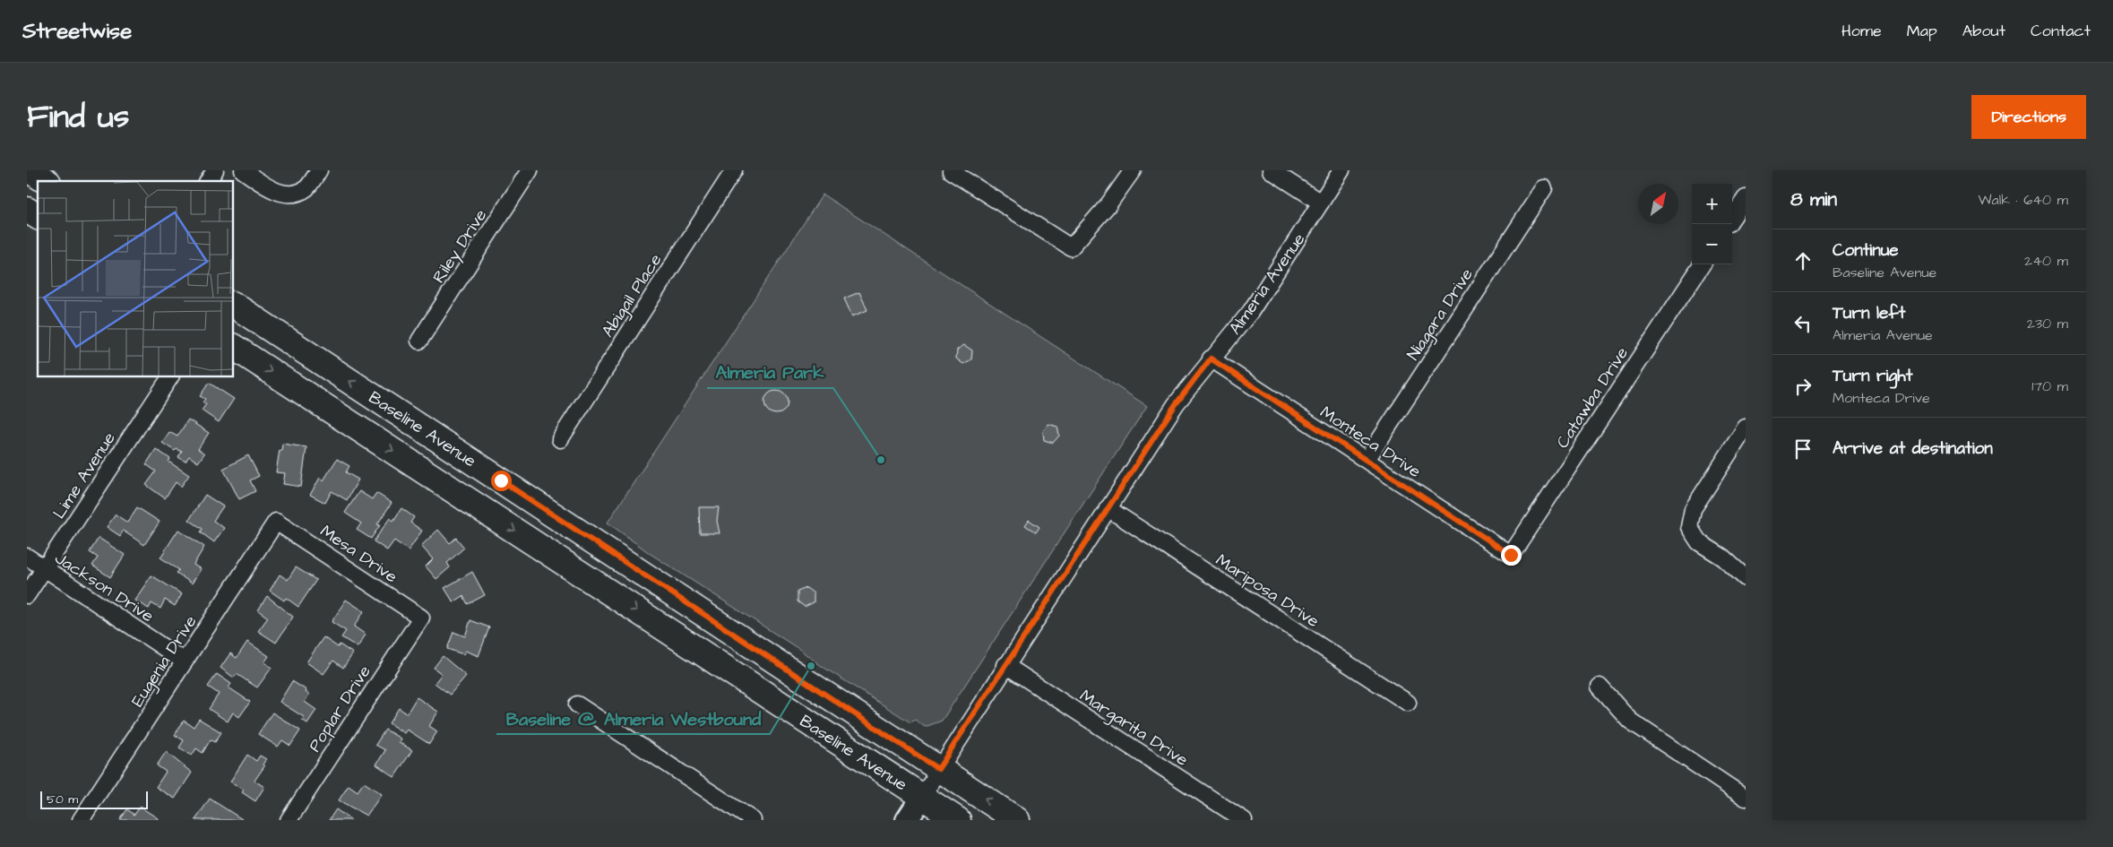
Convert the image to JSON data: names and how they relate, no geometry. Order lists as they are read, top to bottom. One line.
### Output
{"streets":{"main road":["Baseline Avenue"],"street":["Riley Drive","Almeria Avenue","Abigail Place","Niagara Drive","Catawba Drive","Monteca Drive","Lime Avenue","Mesa Drive","Jackson Drive","Mariposa Drive","Eugenia Drive","Poplar Drive","Margarita Drive"]},"crossings":[["Almeria Avenue","Baseline Avenue"],["Almeria Avenue","Monteca Drive"],["Almeria Avenue","Mariposa Drive"],["Almeria Avenue","Margarita Drive"],["Niagara Drive","Monteca Drive"],["Catawba Drive","Monteca Drive"],["Lime Avenue","Jackson Drive"],["Mesa Drive","Eugenia Drive"],["Mesa Drive","Poplar Drive"],["Jackson Drive","Eugenia Drive"]],"places":["Almeria Park","Baseline @ Almeria Westbound"],"scale_bar":"50 m","north":"top right","page":{"header":"Streetwise","nav":["Home","Map","About","Contact"],"title":"Find us","buttons":"Directions","heading":["8 min","Walk · 640 m"],"map_buttons":["+","−"],"list":[["Continue","Baseline Avenue","240 m"],["Turn left","Almeria Avenue","230 m"],["Turn right","Monteca Drive","170 m"],"Arrive at destination"],"scale":"50 m"}}
